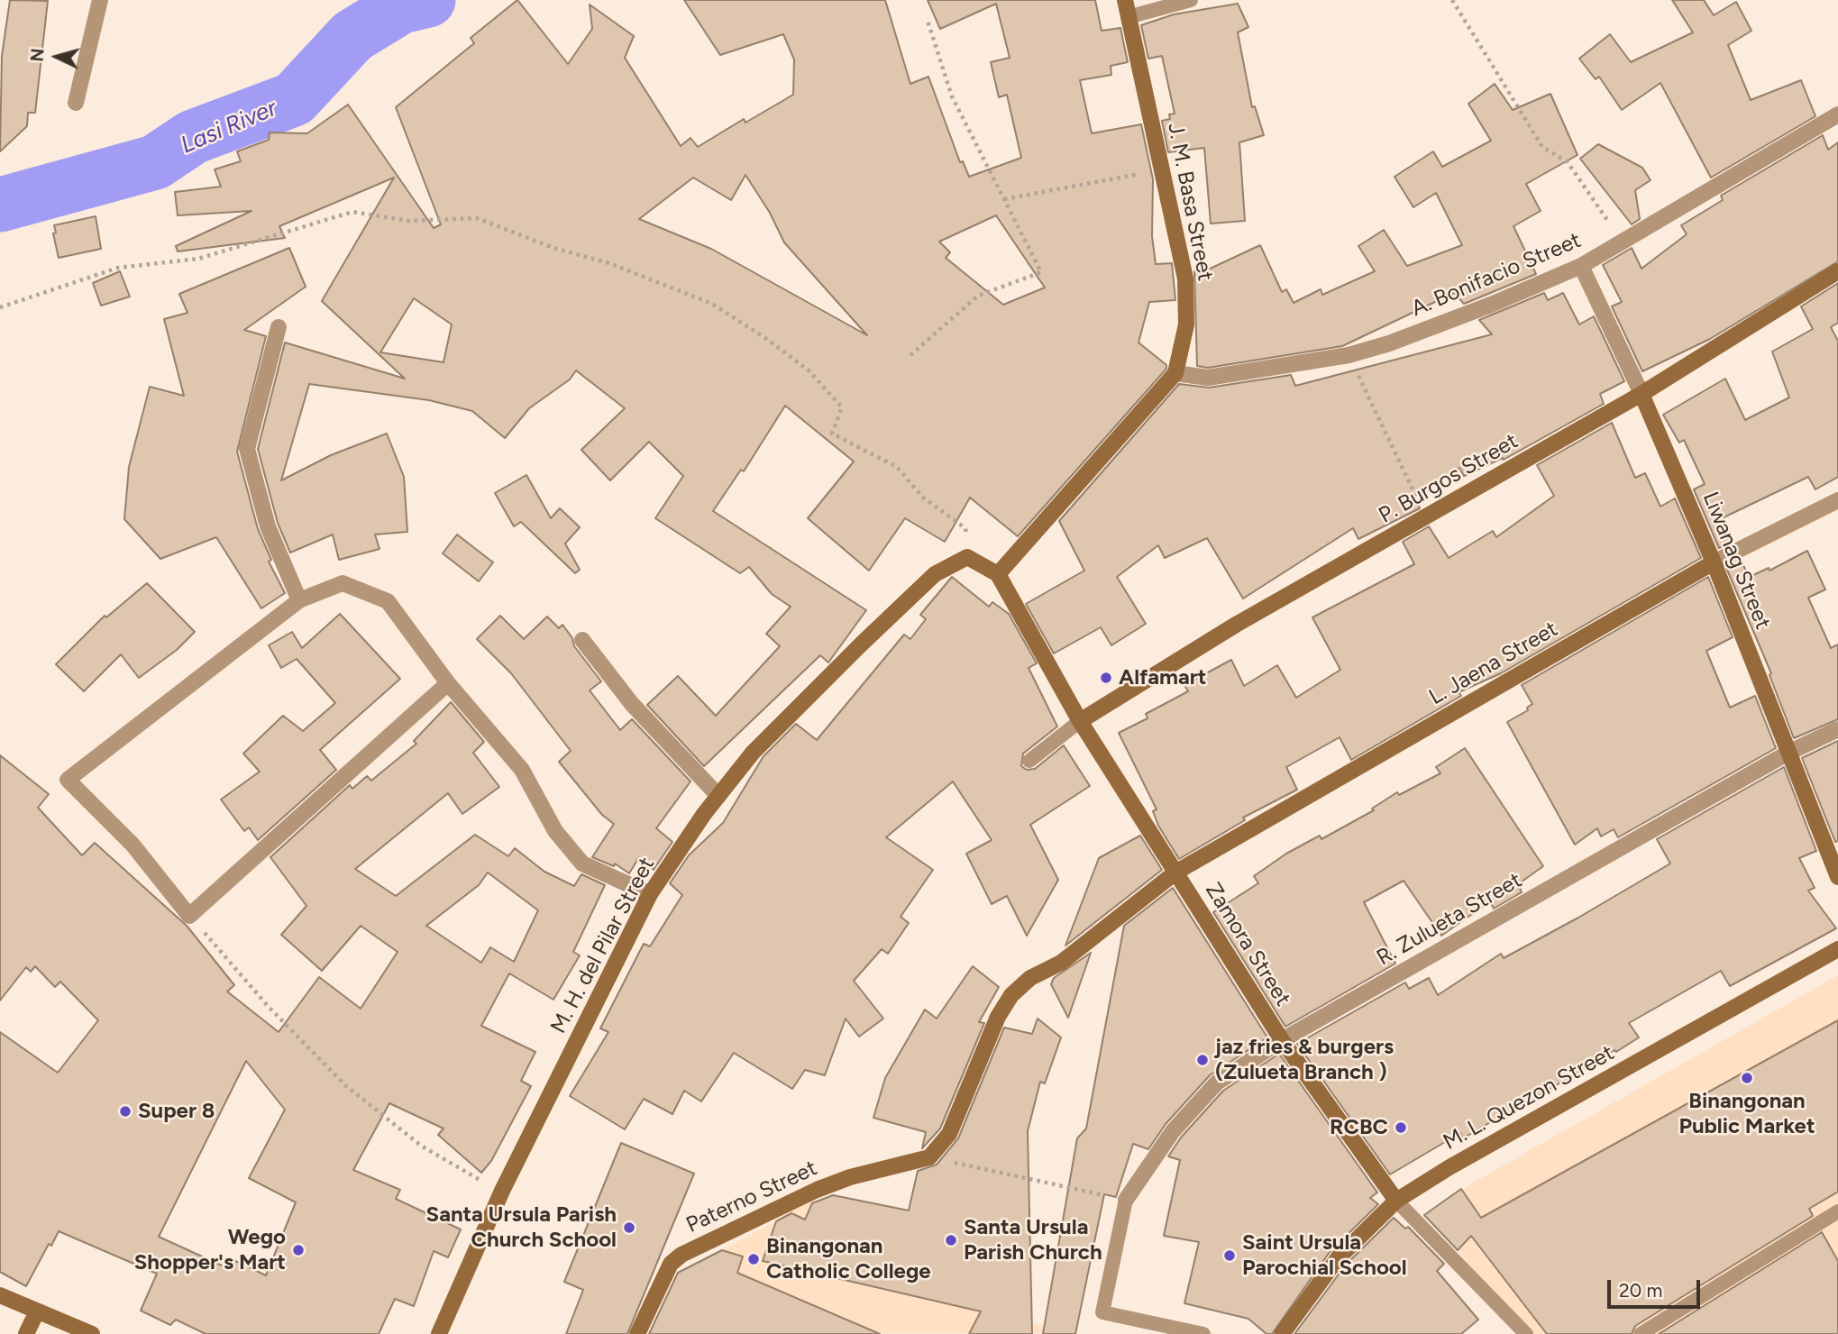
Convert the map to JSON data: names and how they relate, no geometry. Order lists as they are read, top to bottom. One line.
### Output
{"streets":{"street":["J. M. Basa Street","A. Bonifacio Street","P. Burgos Street","Liwanag Street","L. Jaena Street","R. Zulueta Street","Zamora Street","M. H. del Pilar Street","M. L. Quezon Street","Paterno Street"]},"crossings":[["J. M. Basa Street","A. Bonifacio Street"],["J. M. Basa Street","Zamora Street"],["A. Bonifacio Street","Liwanag Street"],["P. Burgos Street","Liwanag Street"],["P. Burgos Street","Zamora Street"],["Liwanag Street","L. Jaena Street"],["Liwanag Street","R. Zulueta Street"],["L. Jaena Street","Zamora Street"],["L. Jaena Street","Paterno Street"],["R. Zulueta Street","Zamora Street"],["Zamora Street","M. L. Quezon Street"]],"water":["Lasi River"],"places":["Alfamart","jaz fries & burgers (Zulueta Branch )","Binangonan Public Market","Super 8","RCBC","Santa Ursula Parish Church School","Santa Ursula Parish Church","Wego Shopper's Mart","Saint Ursula Parochial School","Binangonan Catholic College"],"scale_bar":"20 m","north":"left"}
